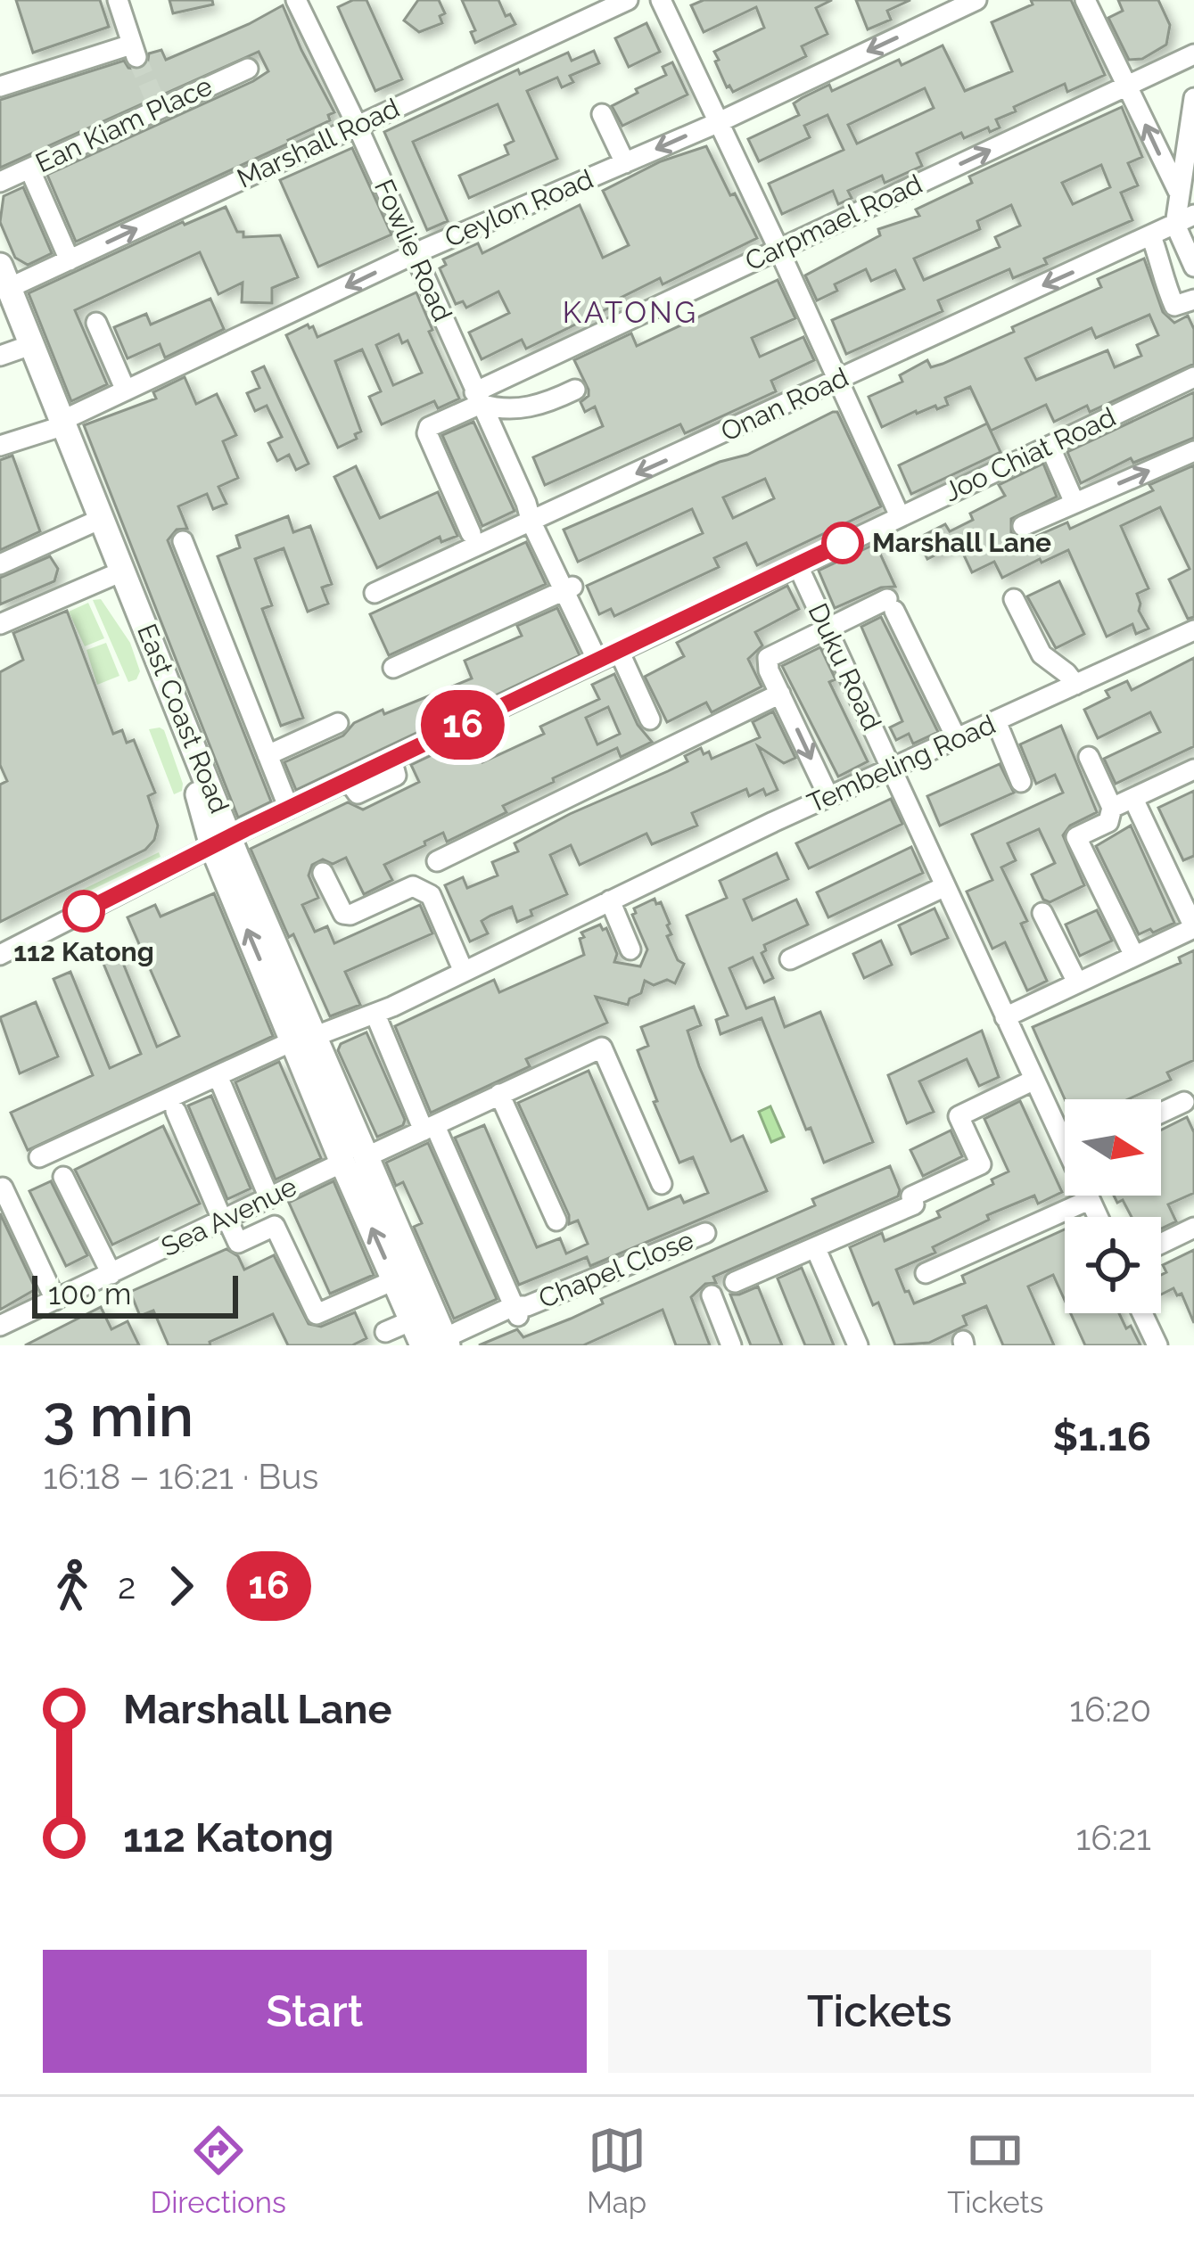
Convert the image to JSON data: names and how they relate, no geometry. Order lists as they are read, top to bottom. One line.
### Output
{"streets":{"main road":["East Coast Road"],"street":["Ean Kiam Place","Marshall Road","Ceylon Road","Carpmael Road","Fowlie Road","Onan Road","Joo Chiat Road","Duku Road","Tembeling Road","Sea Avenue","Chapel Close"]},"crossings":[["Marshall Road","Fowlie Road"],["Marshall Road","East Coast Road"],["Ceylon Road","Fowlie Road"],["Ceylon Road","East Coast Road"],["Carpmael Road","Fowlie Road"],["Fowlie Road","Onan Road"],["Fowlie Road","Joo Chiat Road"],["Joo Chiat Road","Duku Road"],["Joo Chiat Road","East Coast Road"],["Duku Road","Tembeling Road"],["East Coast Road","Tembeling Road"],["East Coast Road","Sea Avenue"],["East Coast Road","Chapel Close"]],"one_way":["Marshall Road","Ceylon Road","Carpmael Road","Onan Road"],"districts":["KATONG"],"places":["Marshall Lane","112 Katong"],"lines":["bus line 16"],"scale_bar":"100 m","north":"right","page":{"on_map":"16","scale":"100 m","heading":["3 min","16:18 – 16:21 · Bus","$1.16"],"legs":["2","16"],"list":[{"name":"Marshall Lane","value":"16:20"},{"name":"112 Katong","value":"16:21"}],"buttons":["Start","Tickets"],"tabs":["Directions","Map","Tickets"]}}
